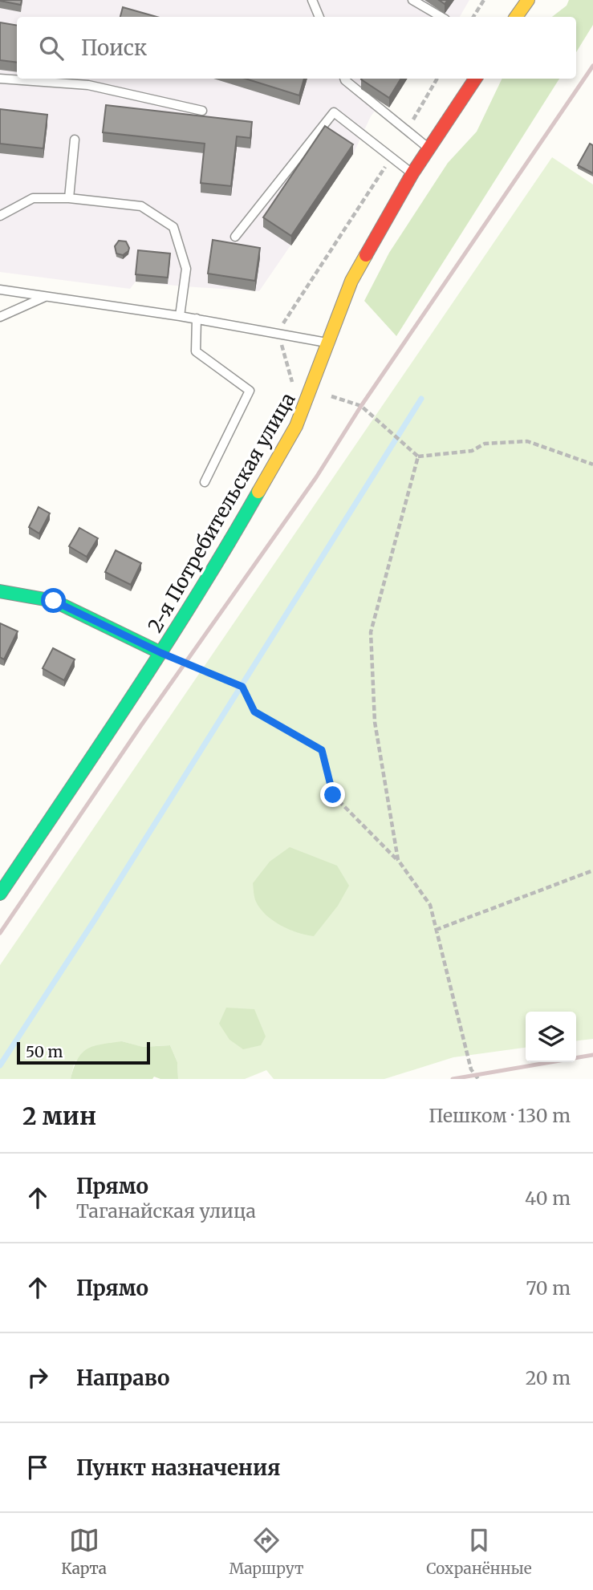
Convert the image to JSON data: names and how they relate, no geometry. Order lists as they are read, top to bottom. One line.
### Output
{"streets":{"street":["2-я Потребительская улица"]},"scale_bar":"50 m","page":{"search":"Поиск","scale":"50 m","heading":["2 мин","Пешком · 130 m"],"list":[["Прямо","Таганайская улица","40 m"],["Прямо","70 m"],["Направо","20 m"],"Пункт назначения"],"nav":["Карта","Маршрут","Сохранённые"]}}
